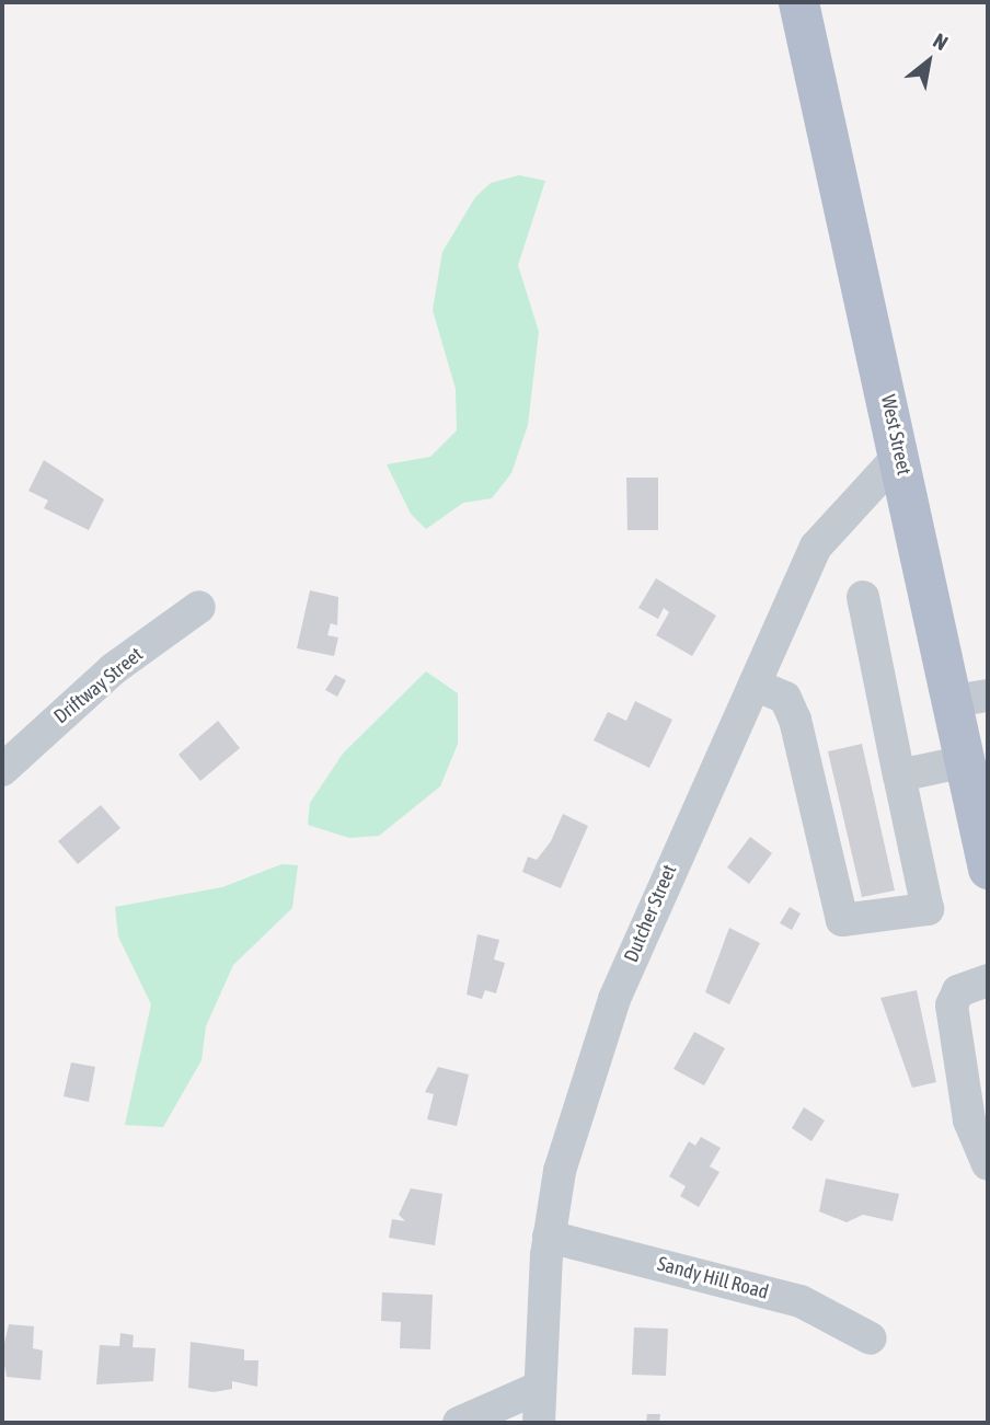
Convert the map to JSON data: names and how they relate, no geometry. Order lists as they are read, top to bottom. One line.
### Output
{"streets":{"main road":["West Street"],"street":["Driftway Street","Dutcher Street","Sandy Hill Road"]},"crossings":[["West Street","Dutcher Street"],["Dutcher Street","Sandy Hill Road"]],"north":"top right"}
